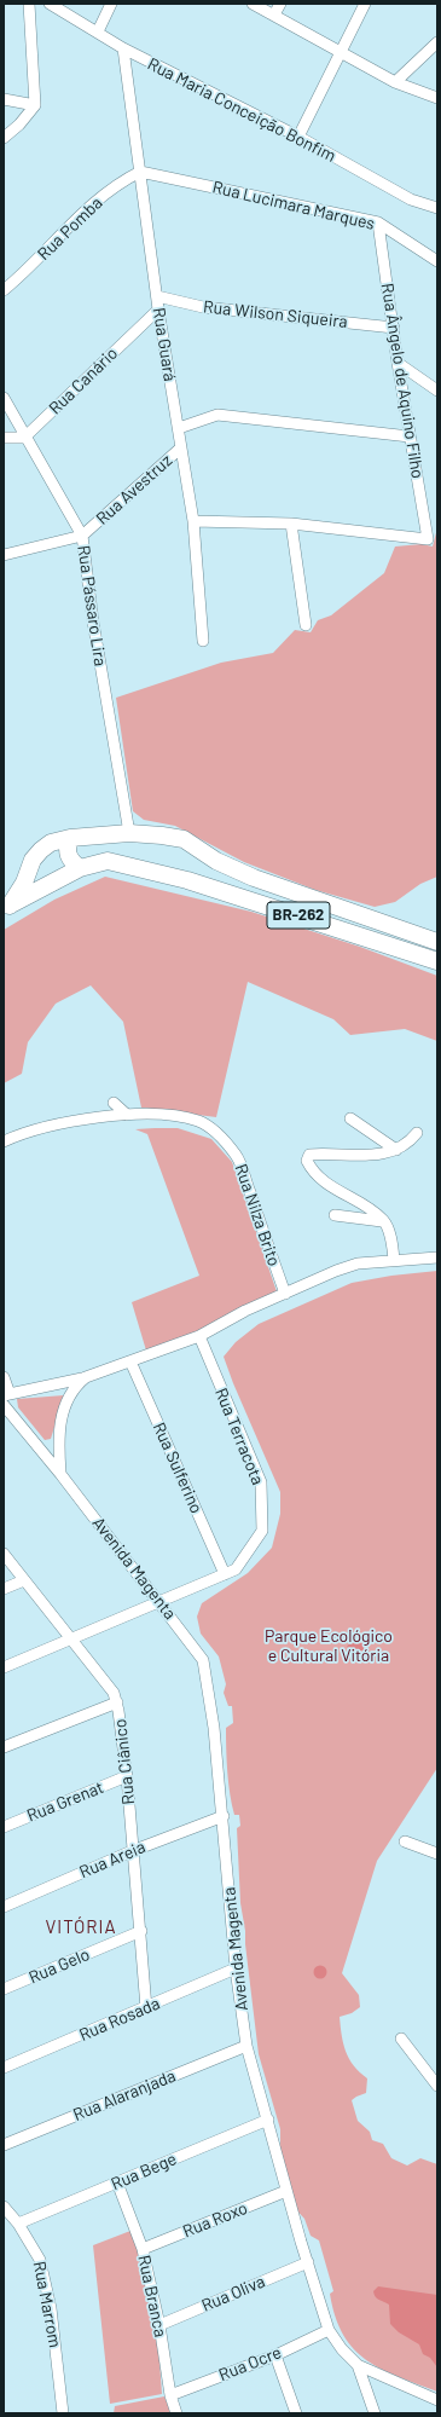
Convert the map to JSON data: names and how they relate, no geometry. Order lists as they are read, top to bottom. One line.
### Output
{"streets":{"highway":["BR-262"],"street":["Rua Maria Conceição Bonfim","Rua Lucimara Marques","Rua Pomba","Rua Wilson Siqueira","Rua Guará","Rua Canário","Rua Ângelo de Aquino Filho","Rua Avestruz","Rua Pássaro Lira","Rua Nilza Brito","Rua Terracota","Rua Sulferino","Avenida Magenta","Rua Ciânico","Rua Grenat","Rua Areia","Rua Gelo","Rua Rosada","Rua Alaranjada","Rua Bege","Rua Roxo","Rua Oliva","Rua Branca","Rua Marrom","Rua Ocre"]},"crossings":[["Rua Maria Conceição Bonfim","Rua Guará"],["Rua Lucimara Marques","Rua Pomba"],["Rua Lucimara Marques","Rua Guará"],["Rua Lucimara Marques","Rua Ângelo de Aquino Filho"],["Rua Pomba","Rua Guará"],["Rua Wilson Siqueira","Rua Guará"],["Rua Wilson Siqueira","Rua Ângelo de Aquino Filho"],["Rua Guará","Rua Canário"],["Rua Guará","Rua Avestruz"],["Rua Canário","Rua Pássaro Lira"],["Rua Avestruz","Rua Pássaro Lira"],["Rua Pássaro Lira","BR-262"],["Rua Terracota","Rua Sulferino"],["Rua Terracota","Avenida Magenta"],["Rua Terracota","Rua Ciânico"],["Avenida Magenta","Rua Areia"],["Avenida Magenta","Rua Rosada"],["Avenida Magenta","Rua Alaranjada"],["Avenida Magenta","Rua Bege"],["Avenida Magenta","Rua Roxo"],["Avenida Magenta","Rua Oliva"],["Avenida Magenta","Rua Ocre"],["Rua Ciânico","Rua Grenat"],["Rua Ciânico","Rua Areia"],["Rua Ciânico","Rua Gelo"],["Rua Ciânico","Rua Rosada"],["Rua Bege","Rua Branca"],["Rua Bege","Rua Marrom"],["Rua Roxo","Rua Branca"],["Rua Oliva","Rua Branca"],["Rua Branca","Rua Ocre"]],"districts":["VITÓRIA"],"parks":["Parque Ecológico e Cultural Vitória"]}
